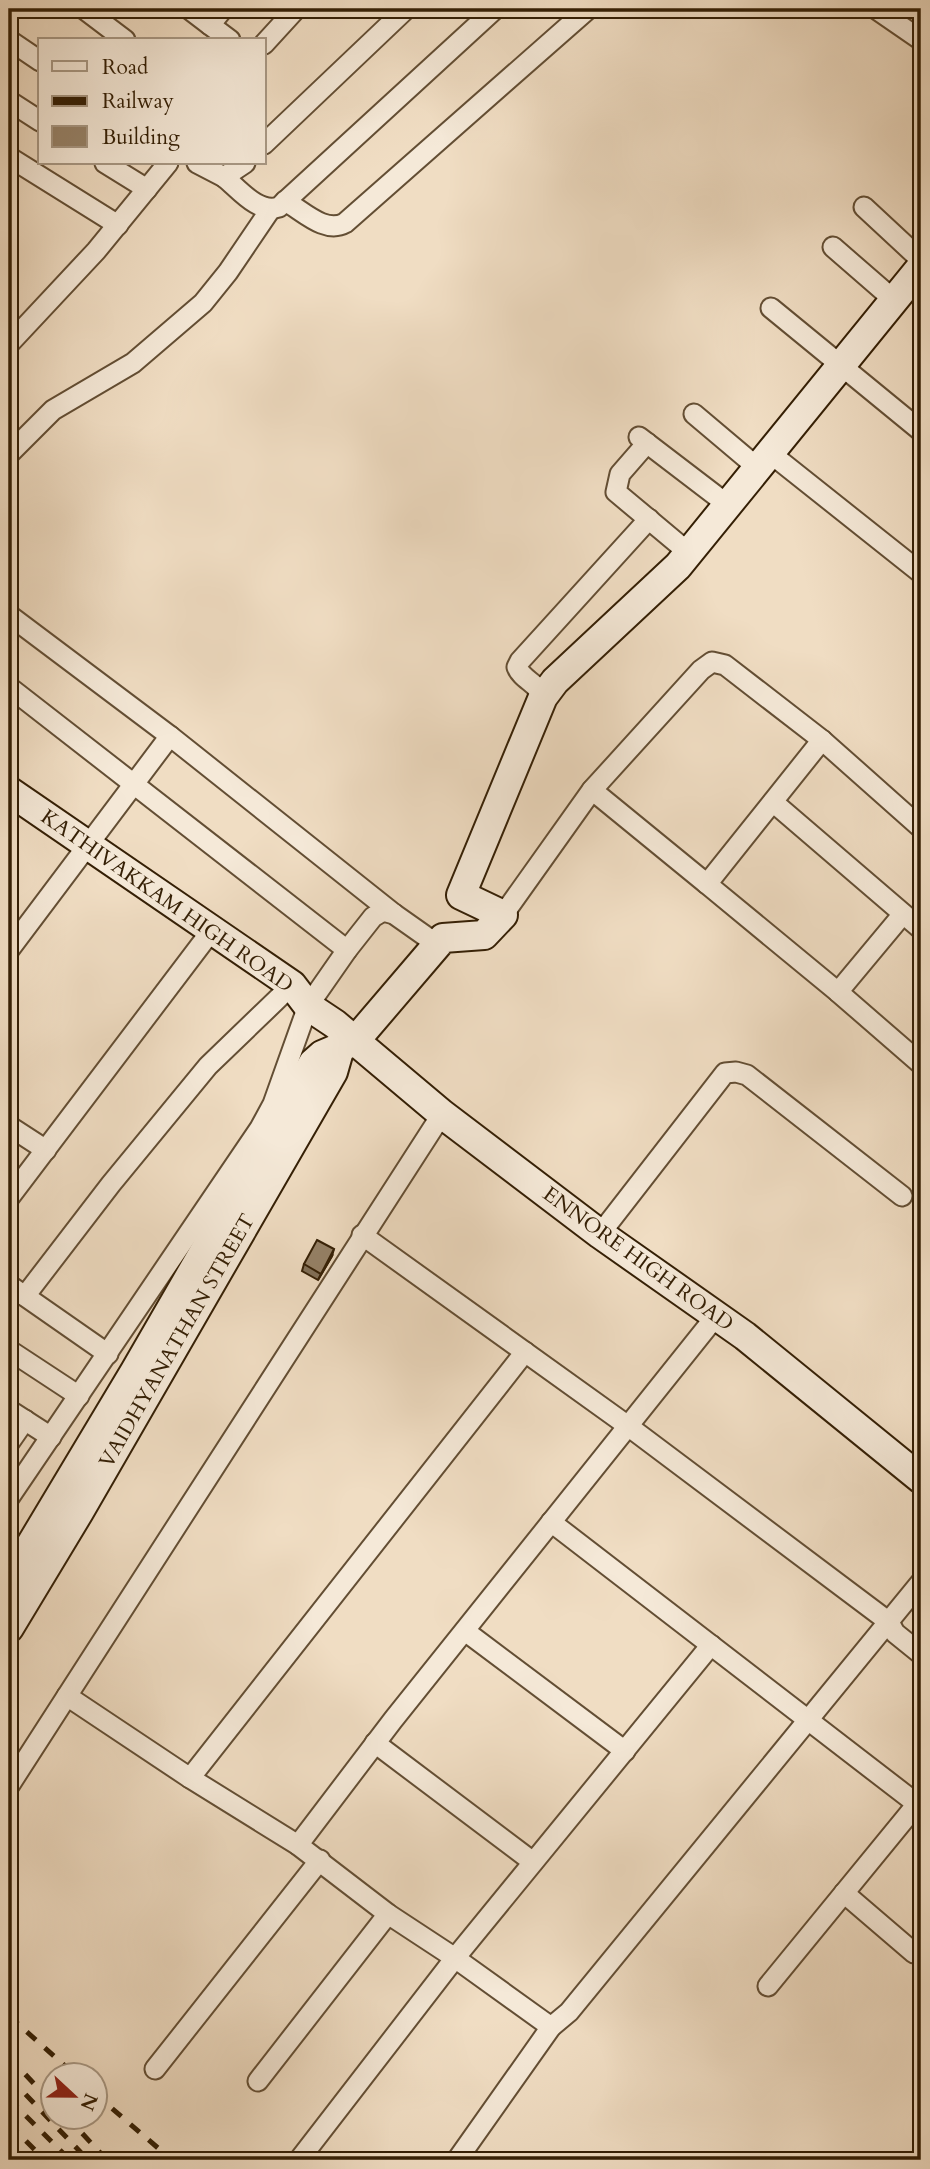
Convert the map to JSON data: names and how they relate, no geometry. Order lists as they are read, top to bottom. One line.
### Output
{"streets":{"main road":["KATHIVAKKAM HIGH ROAD","ENNORE HIGH ROAD","VAIDHYANATHAN STREET"]},"crossings":[["KATHIVAKKAM HIGH ROAD","ENNORE HIGH ROAD"],["KATHIVAKKAM HIGH ROAD","VAIDHYANATHAN STREET"],["ENNORE HIGH ROAD","VAIDHYANATHAN STREET"]],"legend":["Road","Railway","Building"],"north":"right"}
